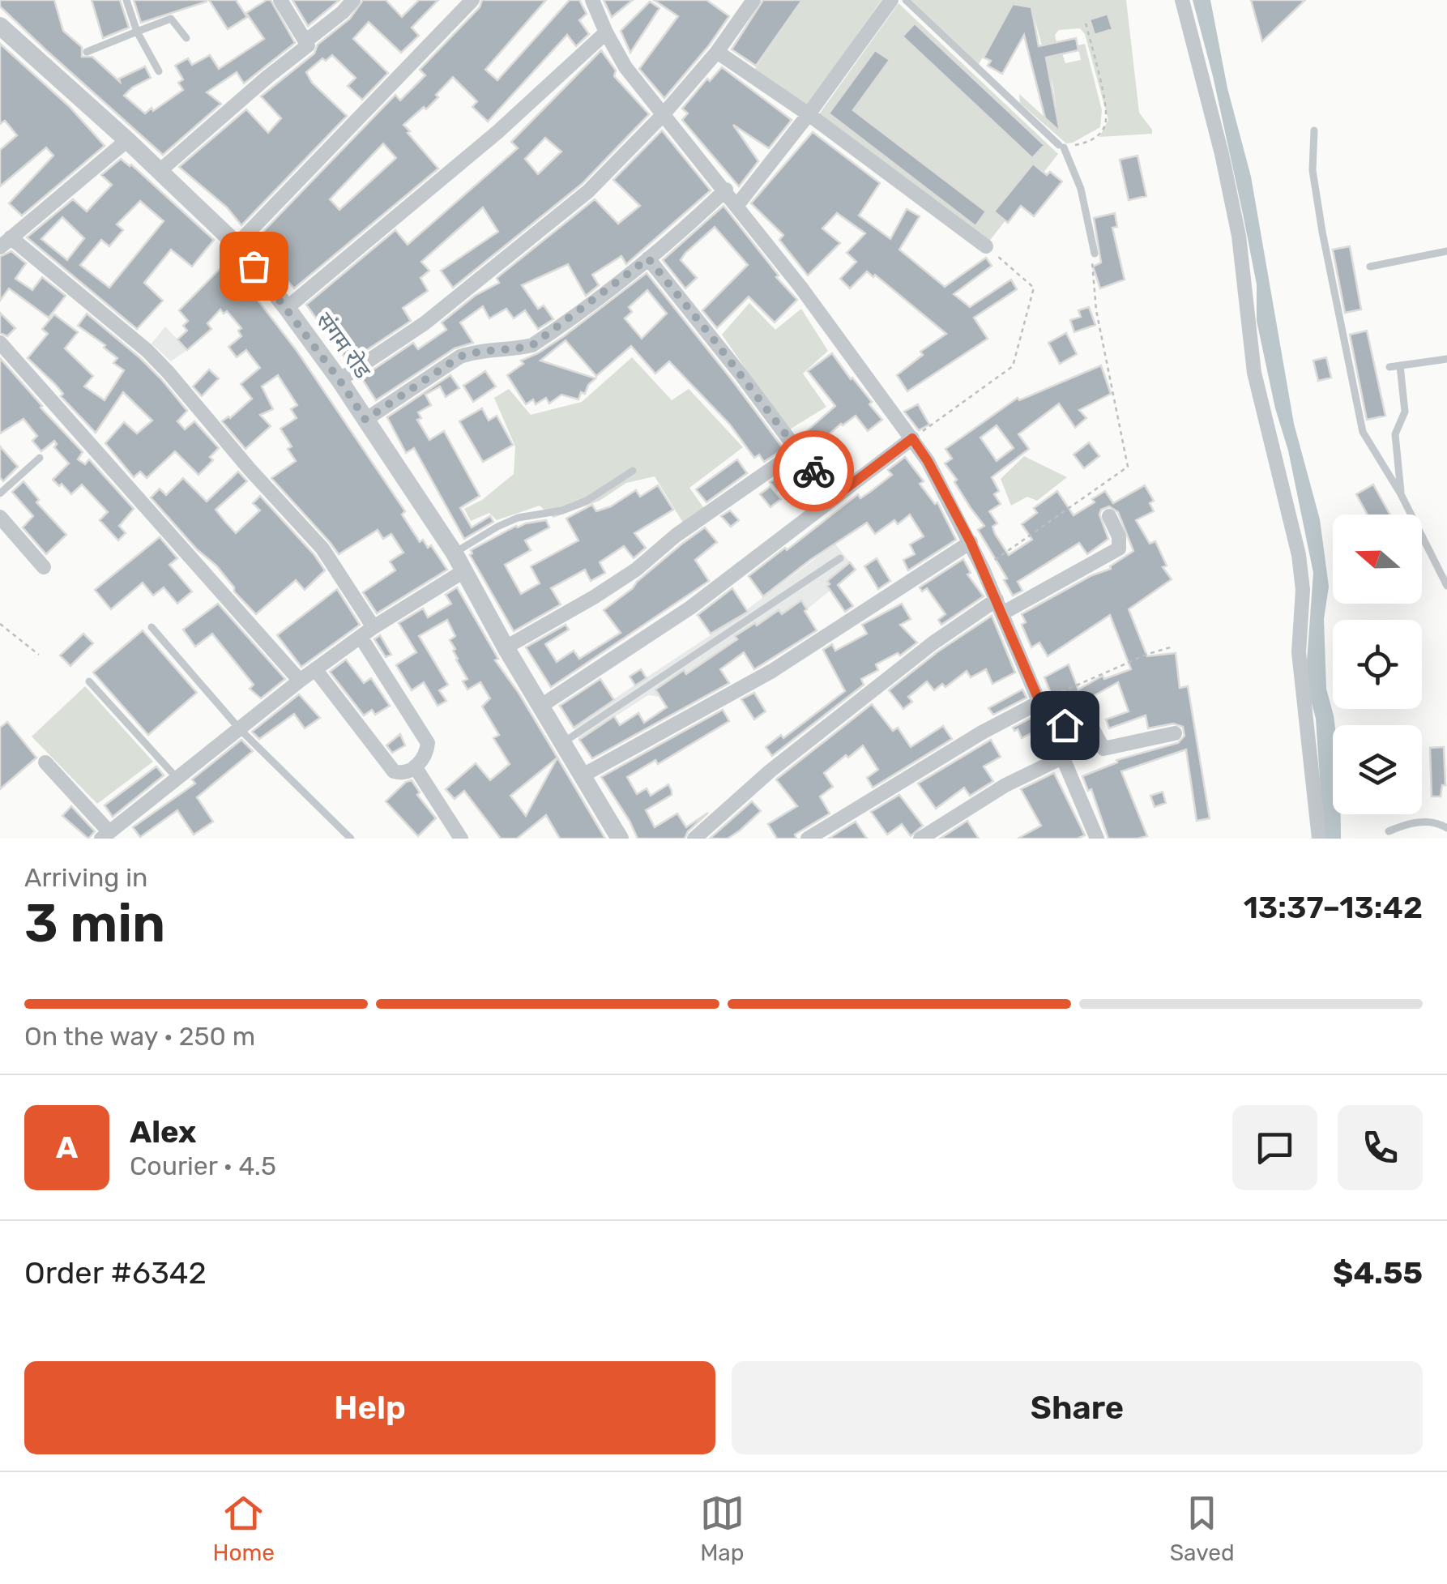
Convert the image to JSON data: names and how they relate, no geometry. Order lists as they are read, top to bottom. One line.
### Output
{"streets":{"street":["संगम रोड"]},"north":"left","page":{"heading":["3 min","Arriving in","13:37–13:42"],"panel":["Alex","Courier · 4.5","Order #6342","$4.55"],"bar":"On the way · 250 m","round":"A","buttons":["Help","Share"],"tabs":["Home","Map","Saved"]}}
